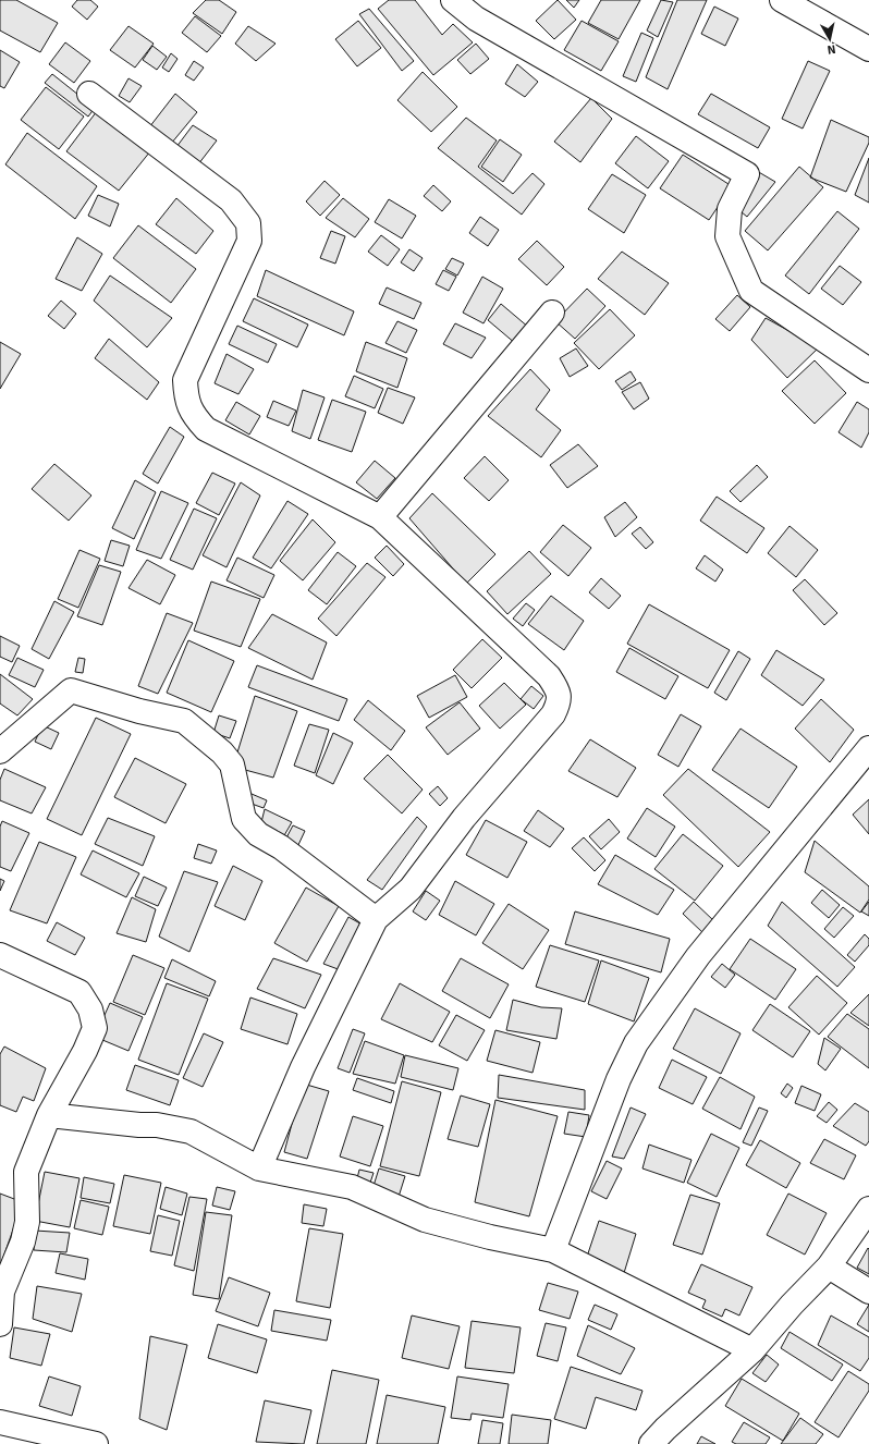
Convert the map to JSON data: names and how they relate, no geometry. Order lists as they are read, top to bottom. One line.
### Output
{"north":"bottom"}
